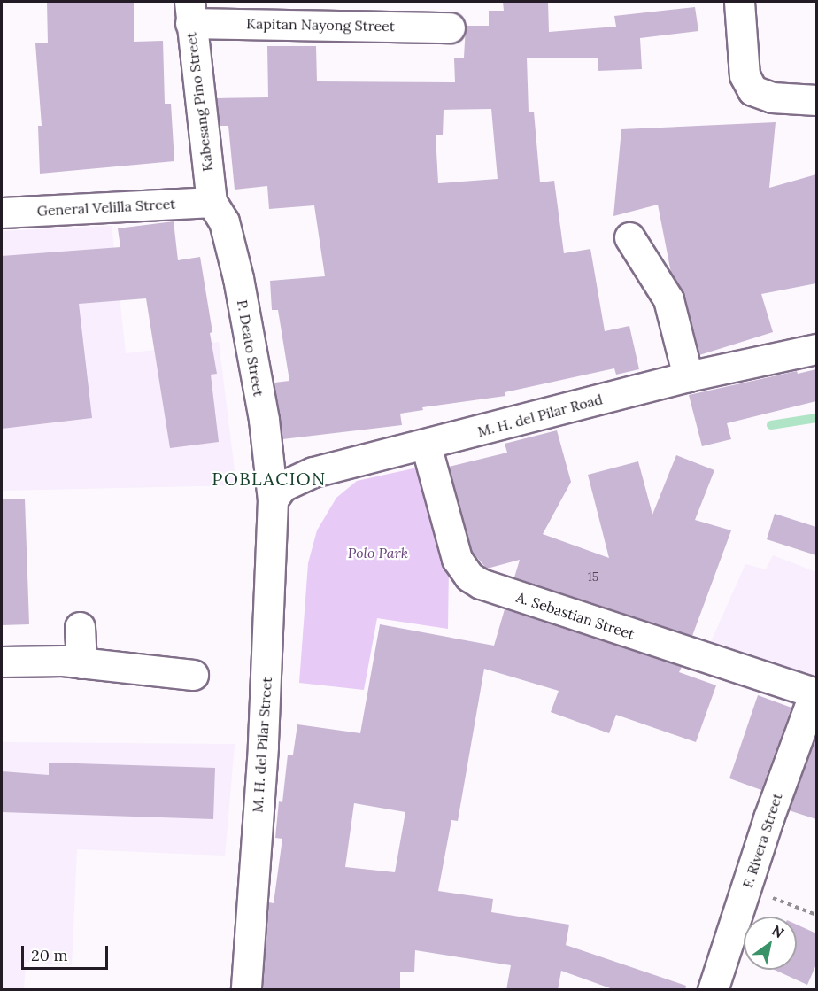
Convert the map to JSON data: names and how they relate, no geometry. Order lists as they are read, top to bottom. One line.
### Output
{"streets":{"main road":["Kapitan Nayong Street","Kabesang Pino Street","General Velilla Street","P. Deato Street","M. H. del Pilar Road","A. Sebastian Street","M. H. del Pilar Street","F. Rivera Street"]},"crossings":[["Kapitan Nayong Street","Kabesang Pino Street"],["Kabesang Pino Street","General Velilla Street"],["Kabesang Pino Street","P. Deato Street"],["General Velilla Street","P. Deato Street"],["P. Deato Street","M. H. del Pilar Road"],["P. Deato Street","M. H. del Pilar Street"],["M. H. del Pilar Road","A. Sebastian Street"],["M. H. del Pilar Road","M. H. del Pilar Street"],["A. Sebastian Street","F. Rivera Street"]],"districts":["POBLACION"],"parks":["Polo Park"],"house_numbers":["15"],"scale_bar":"20 m","north":"top right"}
